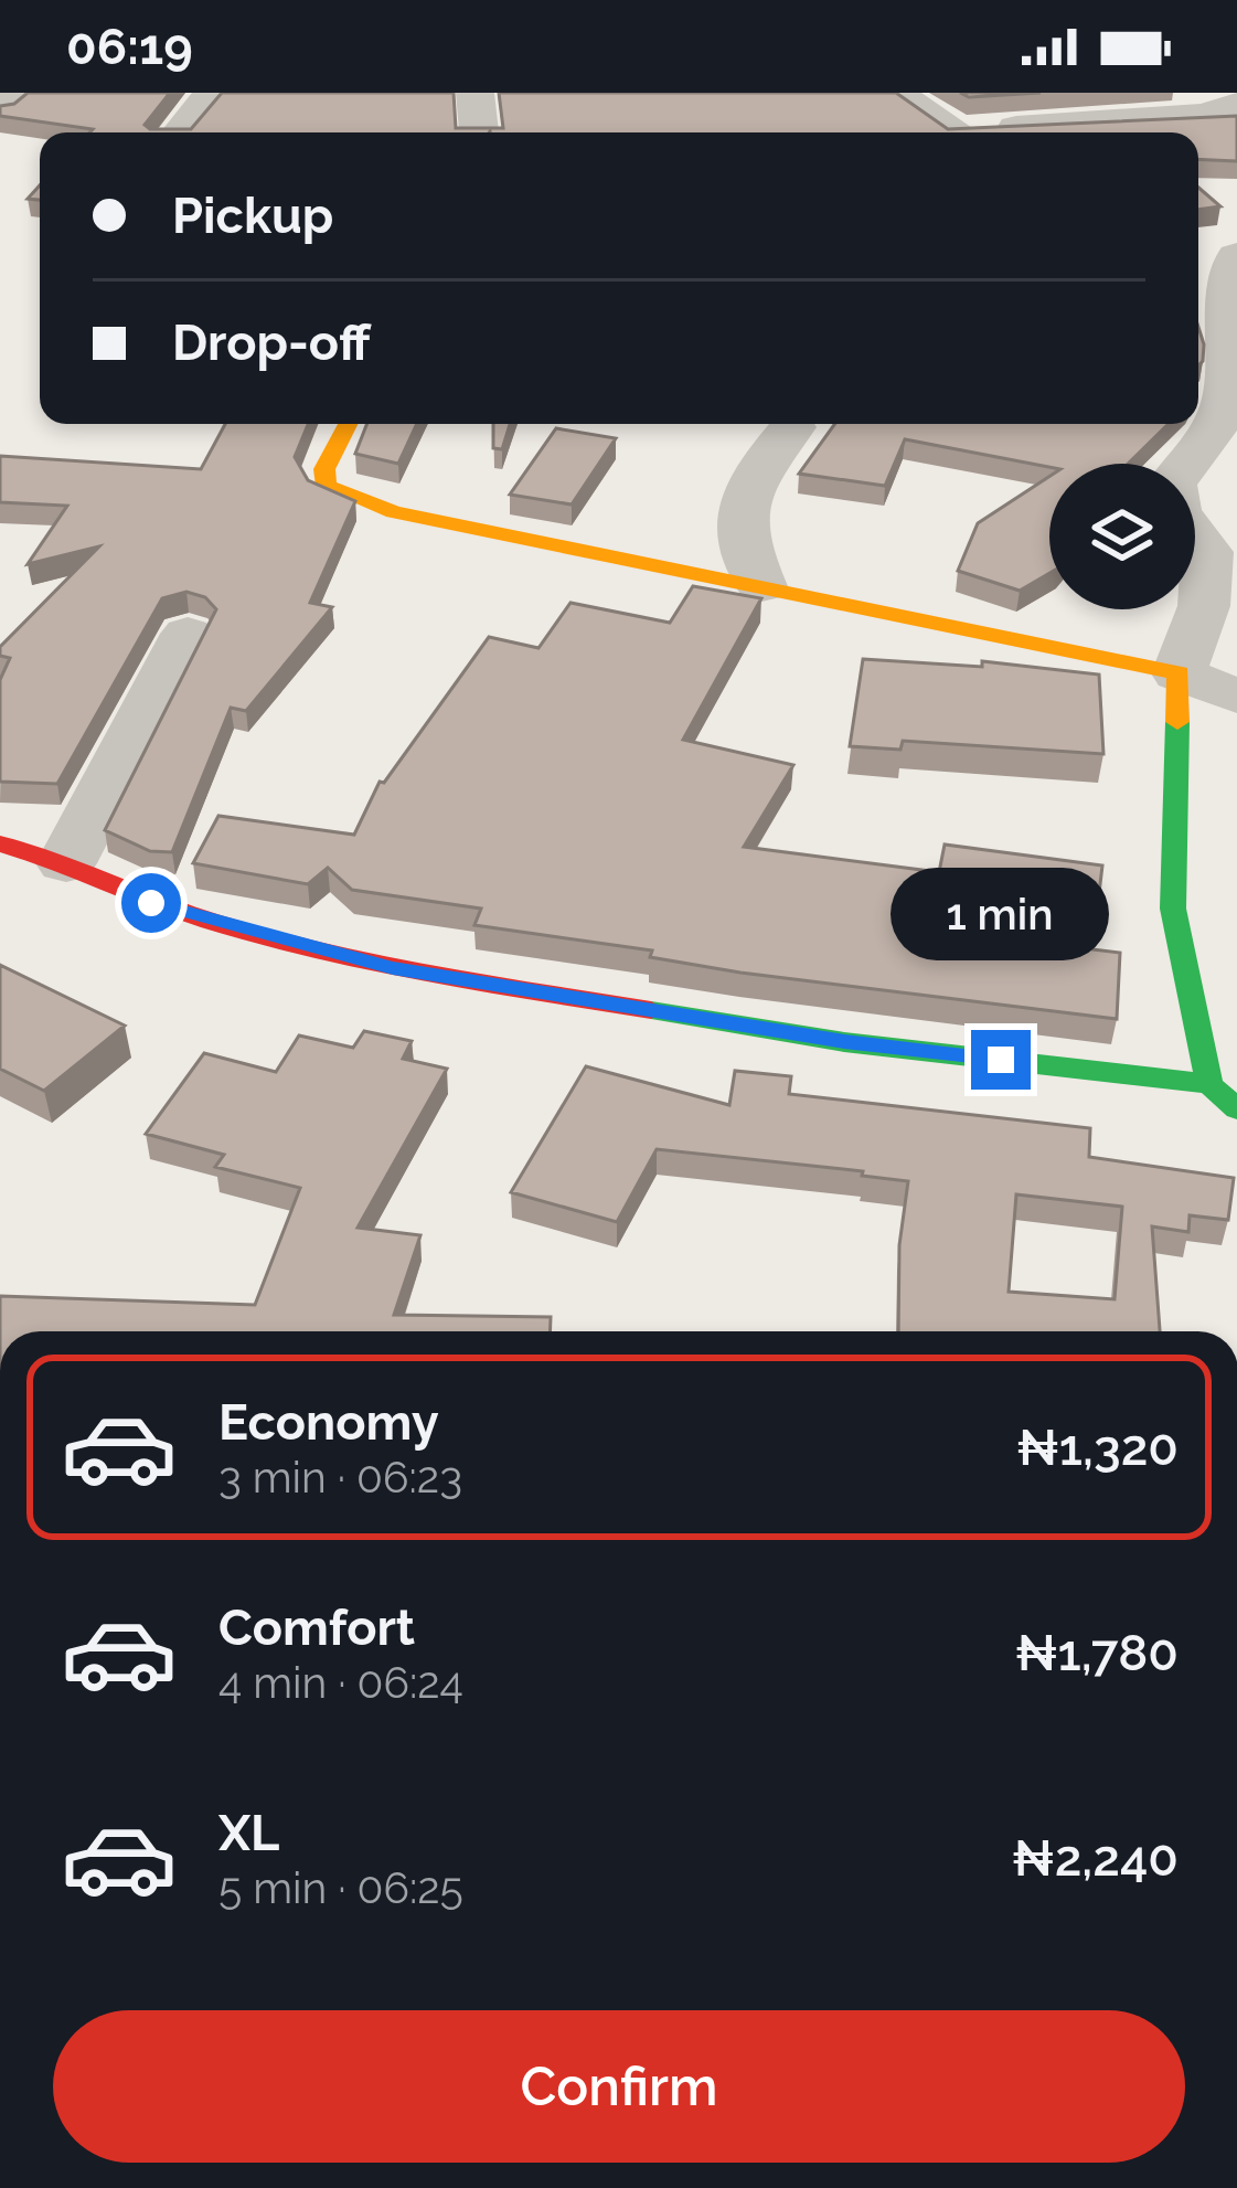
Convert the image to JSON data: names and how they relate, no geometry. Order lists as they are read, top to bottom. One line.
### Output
{"page":{"status":"06:19","banner":["Pickup","Drop-off"],"bubble":"1 min","list":[{"name":"Economy","note":"3 min · 06:23","value":"₦1,320"},{"name":"Comfort","note":"4 min · 06:24","value":"₦1,780"},{"name":"XL","note":"5 min · 06:25","value":"₦2,240"}],"buttons":"Confirm"}}
